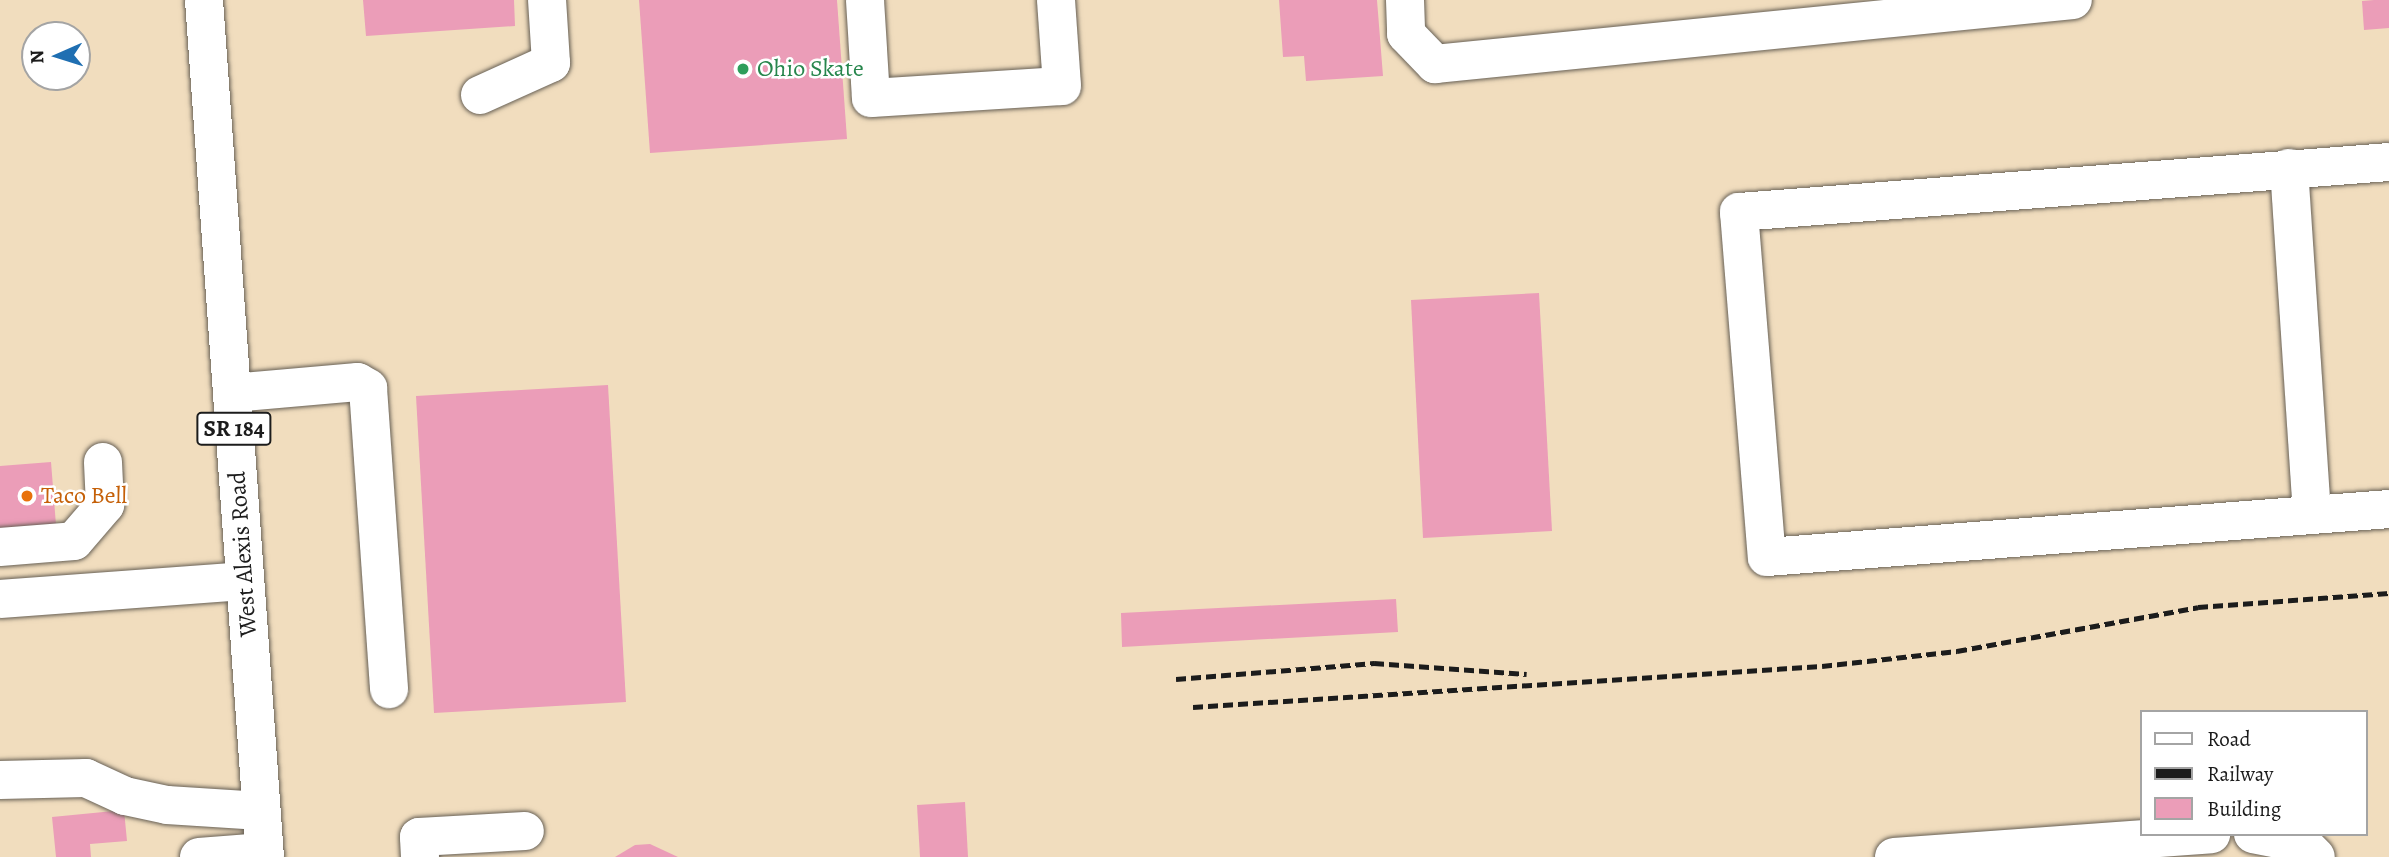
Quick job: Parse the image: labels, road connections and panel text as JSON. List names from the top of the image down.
{
  "streets": {
    "main road": ["SR 184", "West Alexis Road"]
  },
  "places": ["Ohio Skate", "Taco Bell"],
  "legend": ["Road", "Railway", "Building"],
  "north": "left"
}
